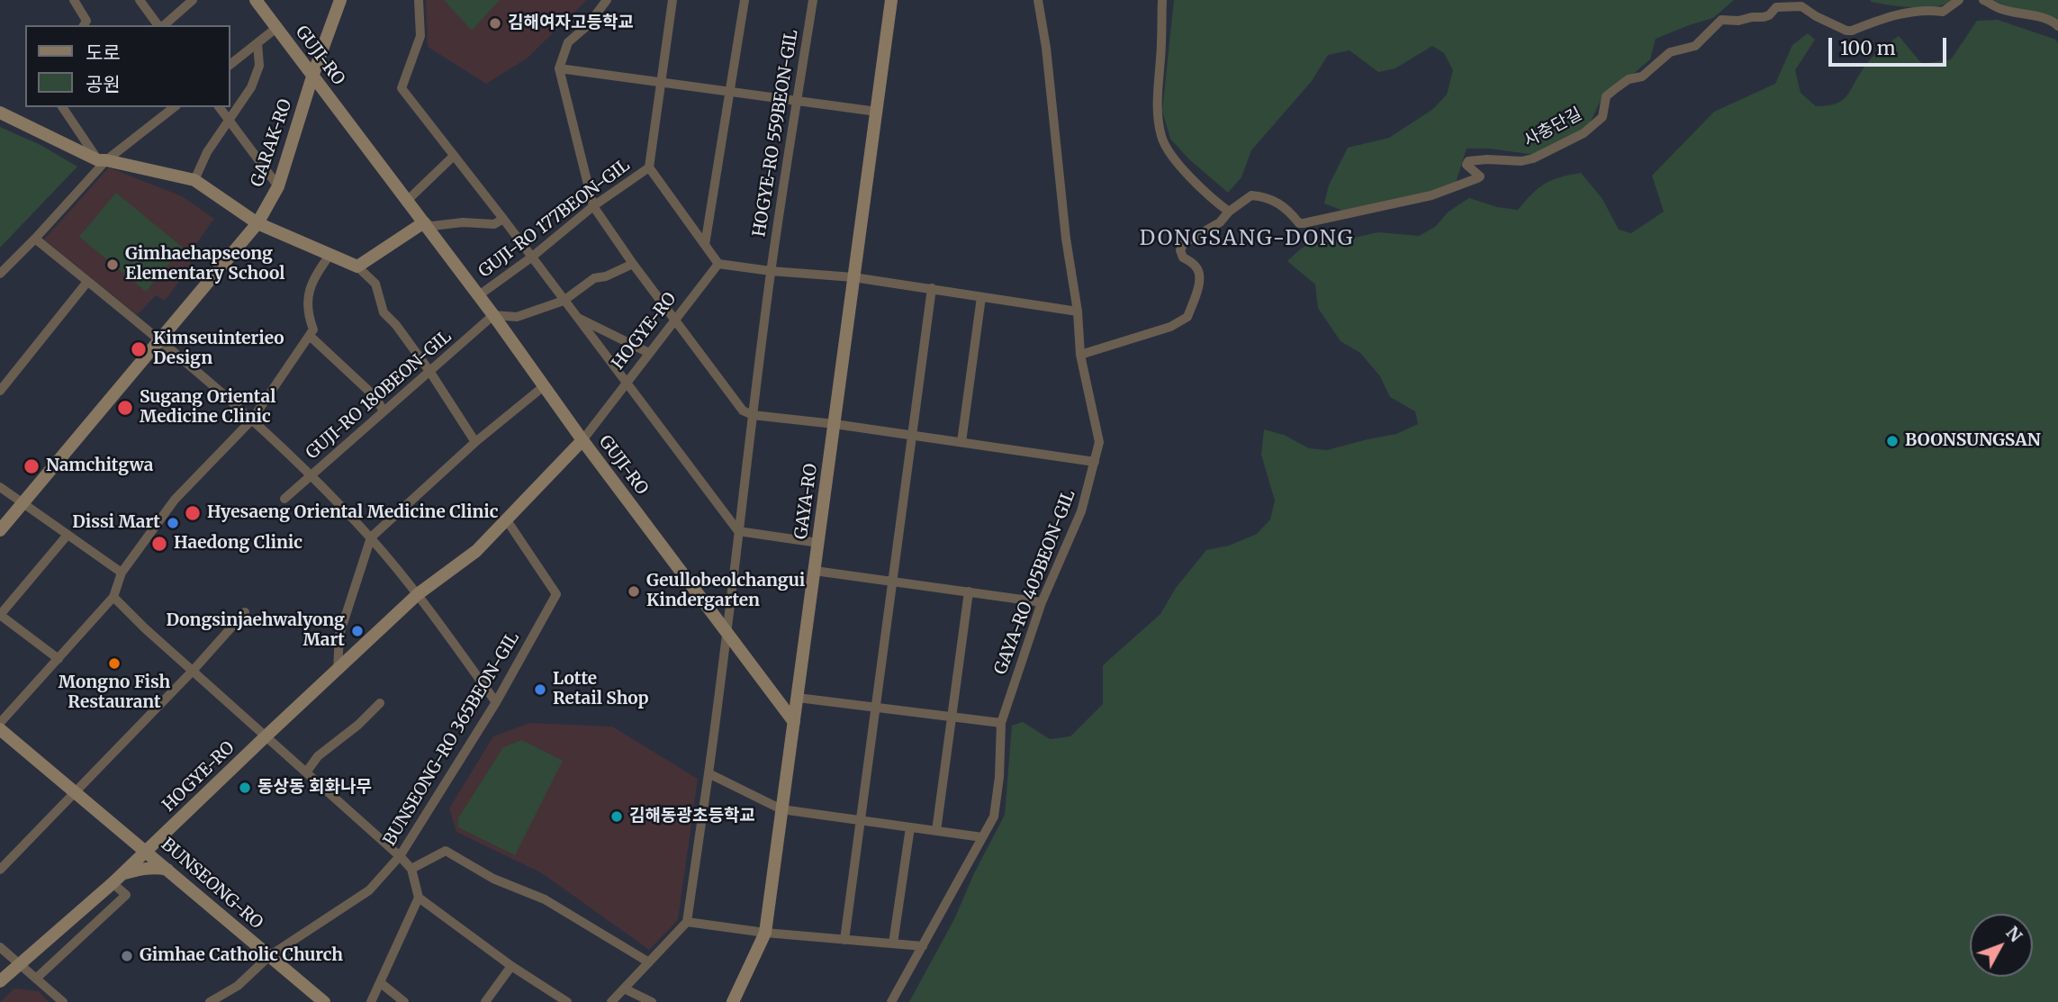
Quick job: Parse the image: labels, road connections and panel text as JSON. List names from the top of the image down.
{
  "streets": {
    "main road": [
      "GUJI-RO",
      "GARAK-RO",
      "HOGYE-RO",
      "GAYA-RO",
      "BUNSEONG-RO"
    ],
    "street": [
      "사충단길",
      "HOGYE-RO 559BEON-GIL",
      "GUJI-RO 177BEON-GIL",
      "GUJI-RO 180BEON-GIL",
      "GAYA-RO 405BEON-GIL",
      "BUNSEONG-RO 365BEON-GIL"
    ]
  },
  "crossings": [
    ["GUJI-RO", "HOGYE-RO 559BEON-GIL"],
    ["GUJI-RO", "GARAK-RO"],
    ["GUJI-RO", "GUJI-RO 177BEON-GIL"],
    ["GUJI-RO", "HOGYE-RO"],
    ["GUJI-RO", "GUJI-RO 180BEON-GIL"],
    ["GUJI-RO", "GAYA-RO"],
    ["HOGYE-RO", "BUNSEONG-RO 365BEON-GIL"],
    ["HOGYE-RO", "BUNSEONG-RO"],
    ["BUNSEONG-RO 365BEON-GIL", "BUNSEONG-RO"]
  ],
  "districts": ["DONGSANG-DONG"],
  "places": [
    "김해여자고등학교",
    "Gimhaehapseong Elementary School",
    "Kimseuinterieo Design",
    "Sugang Oriental Medicine Clinic",
    "BOONSUNGSAN",
    "Namchitgwa",
    "Hyesaeng Oriental Medicine Clinic",
    "Dissi Mart",
    "Haedong Clinic",
    "Geullobeolchangui Kindergarten",
    "Dongsinjaehwalyong Mart",
    "Mongno Fish Restaurant",
    "Lotte Retail Shop",
    "동상동 회화나무",
    "김해동광초등학교",
    "Gimhae Catholic Church"
  ],
  "legend": ["도로", "공원"],
  "scale_bar": "100 m",
  "north": "top right"
}
